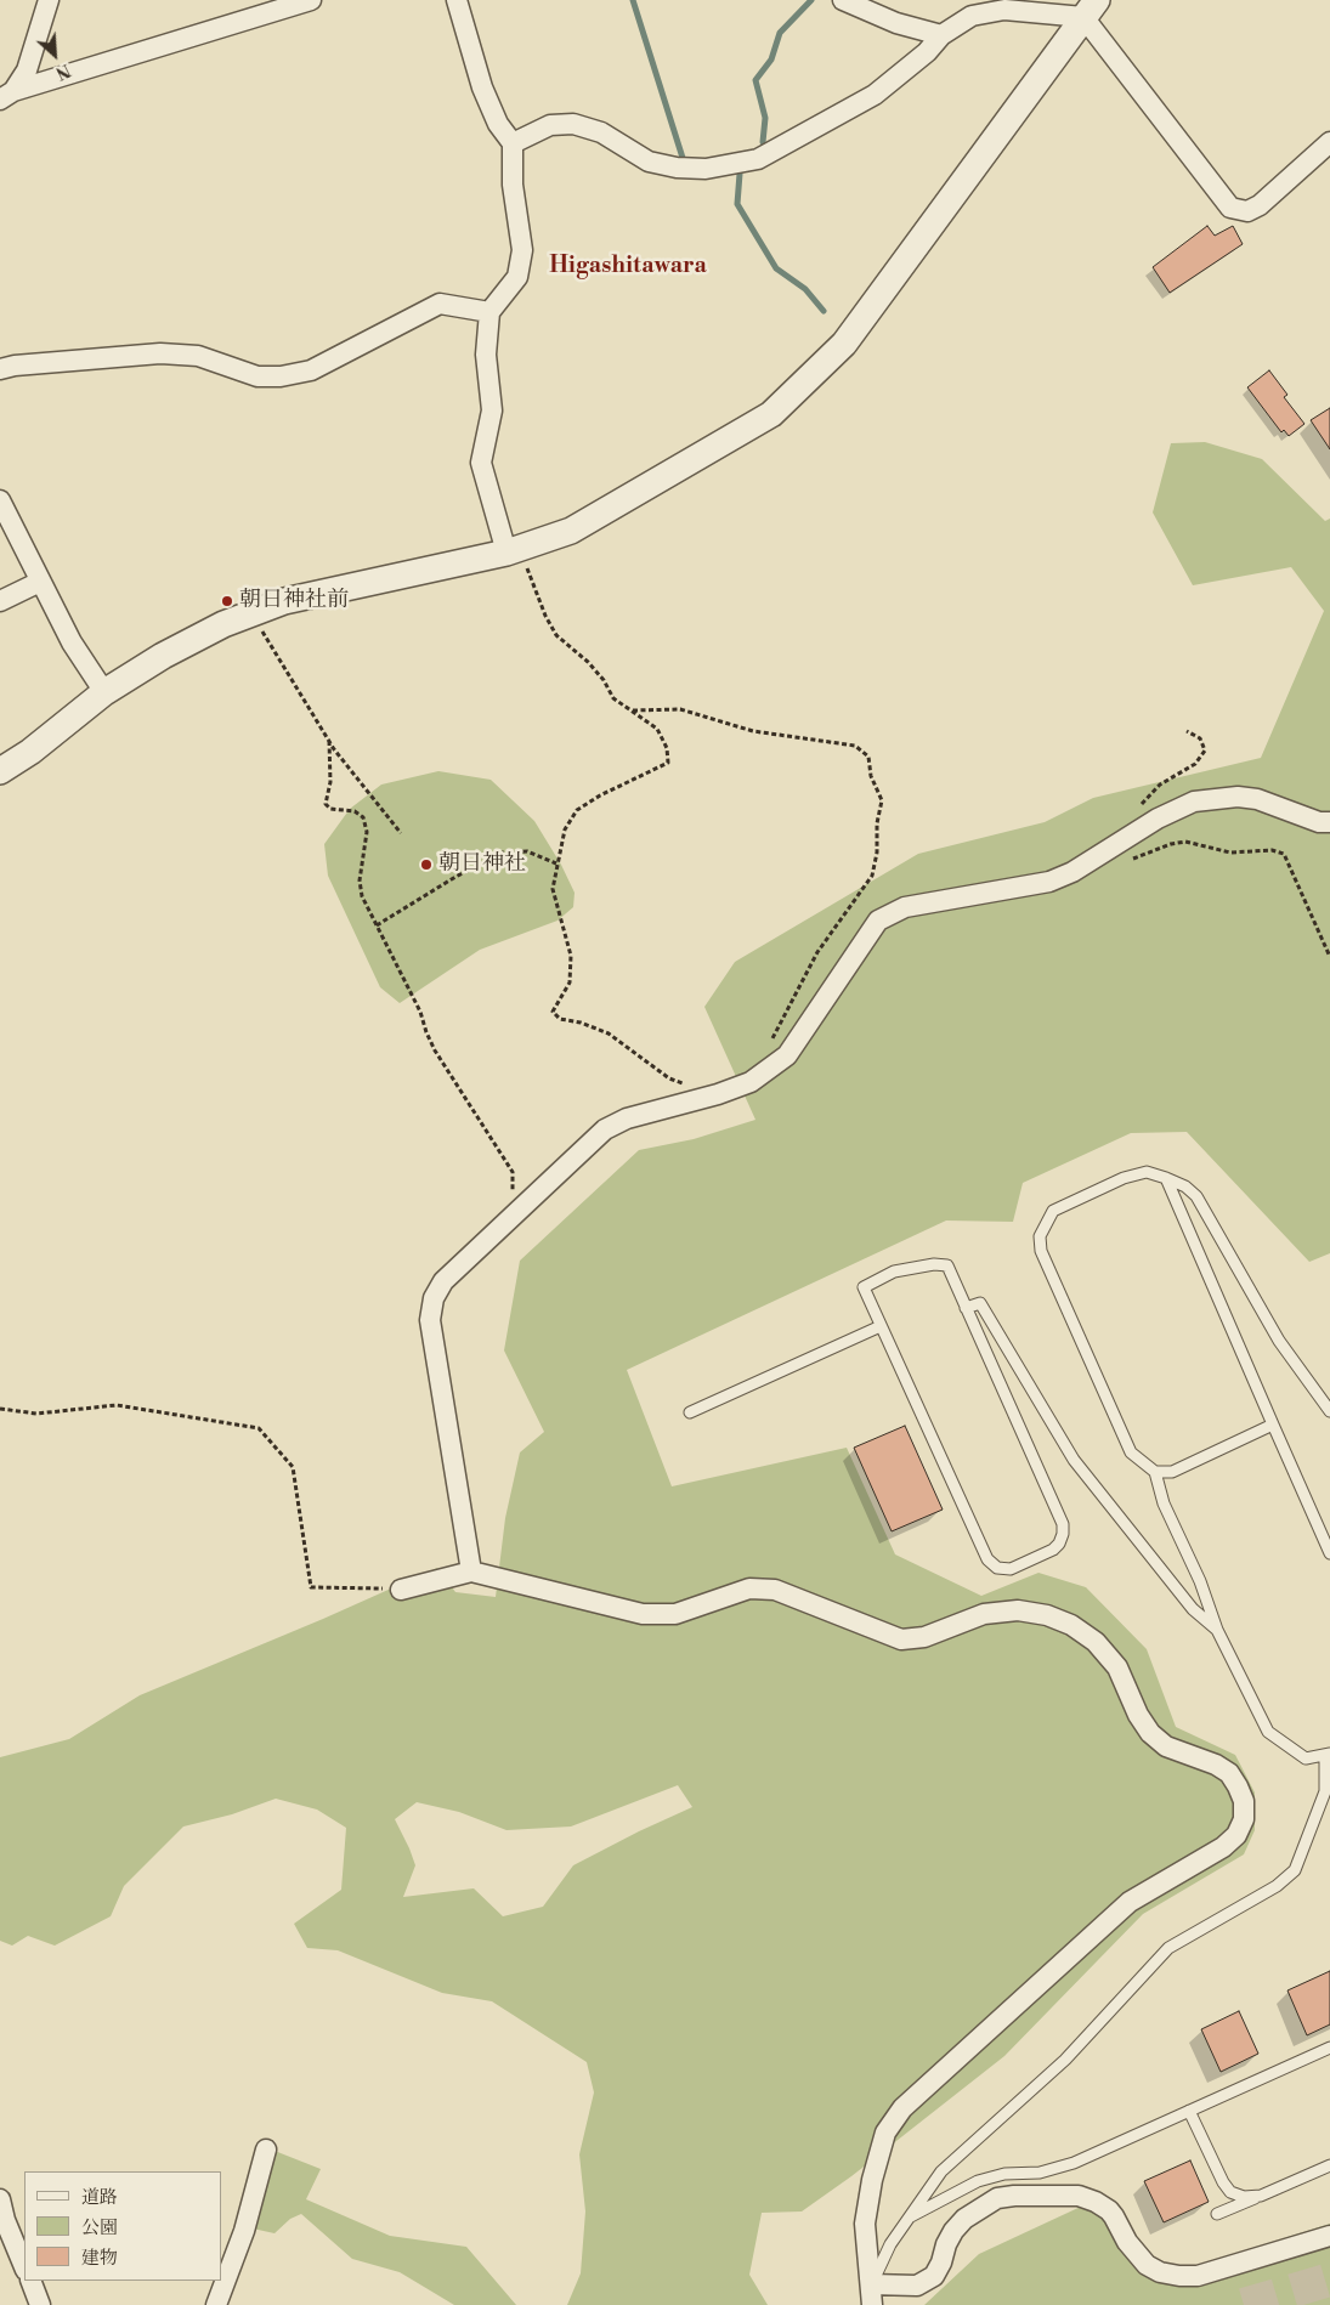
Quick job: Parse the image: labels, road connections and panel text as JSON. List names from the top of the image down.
{
  "districts": ["Higashitawara"],
  "places": ["朝日神社前", "朝日神社"],
  "legend": ["道路", "公園", "建物"],
  "north": "bottom right"
}
